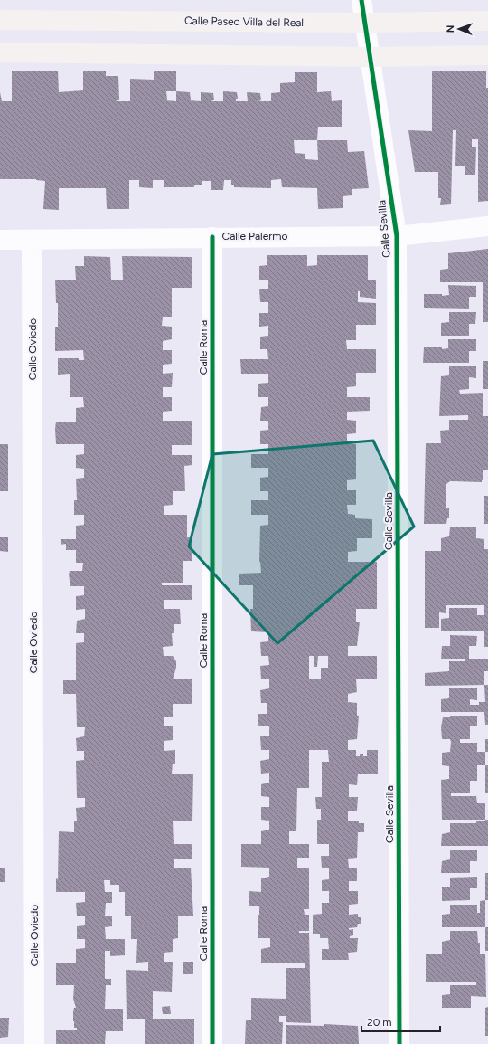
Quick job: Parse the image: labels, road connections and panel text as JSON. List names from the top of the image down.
{
  "streets": {
    "street": [
      "Calle Paseo Villa del Real",
      "Calle Sevilla",
      "Calle Palermo",
      "Calle Roma",
      "Calle Oviedo"
    ]
  },
  "crossings": [
    ["Calle Paseo Villa del Real", "Calle Sevilla"],
    ["Calle Sevilla", "Calle Palermo"],
    ["Calle Palermo", "Calle Roma"],
    ["Calle Palermo", "Calle Oviedo"]
  ],
  "scale_bar": "20 m",
  "north": "left"
}
